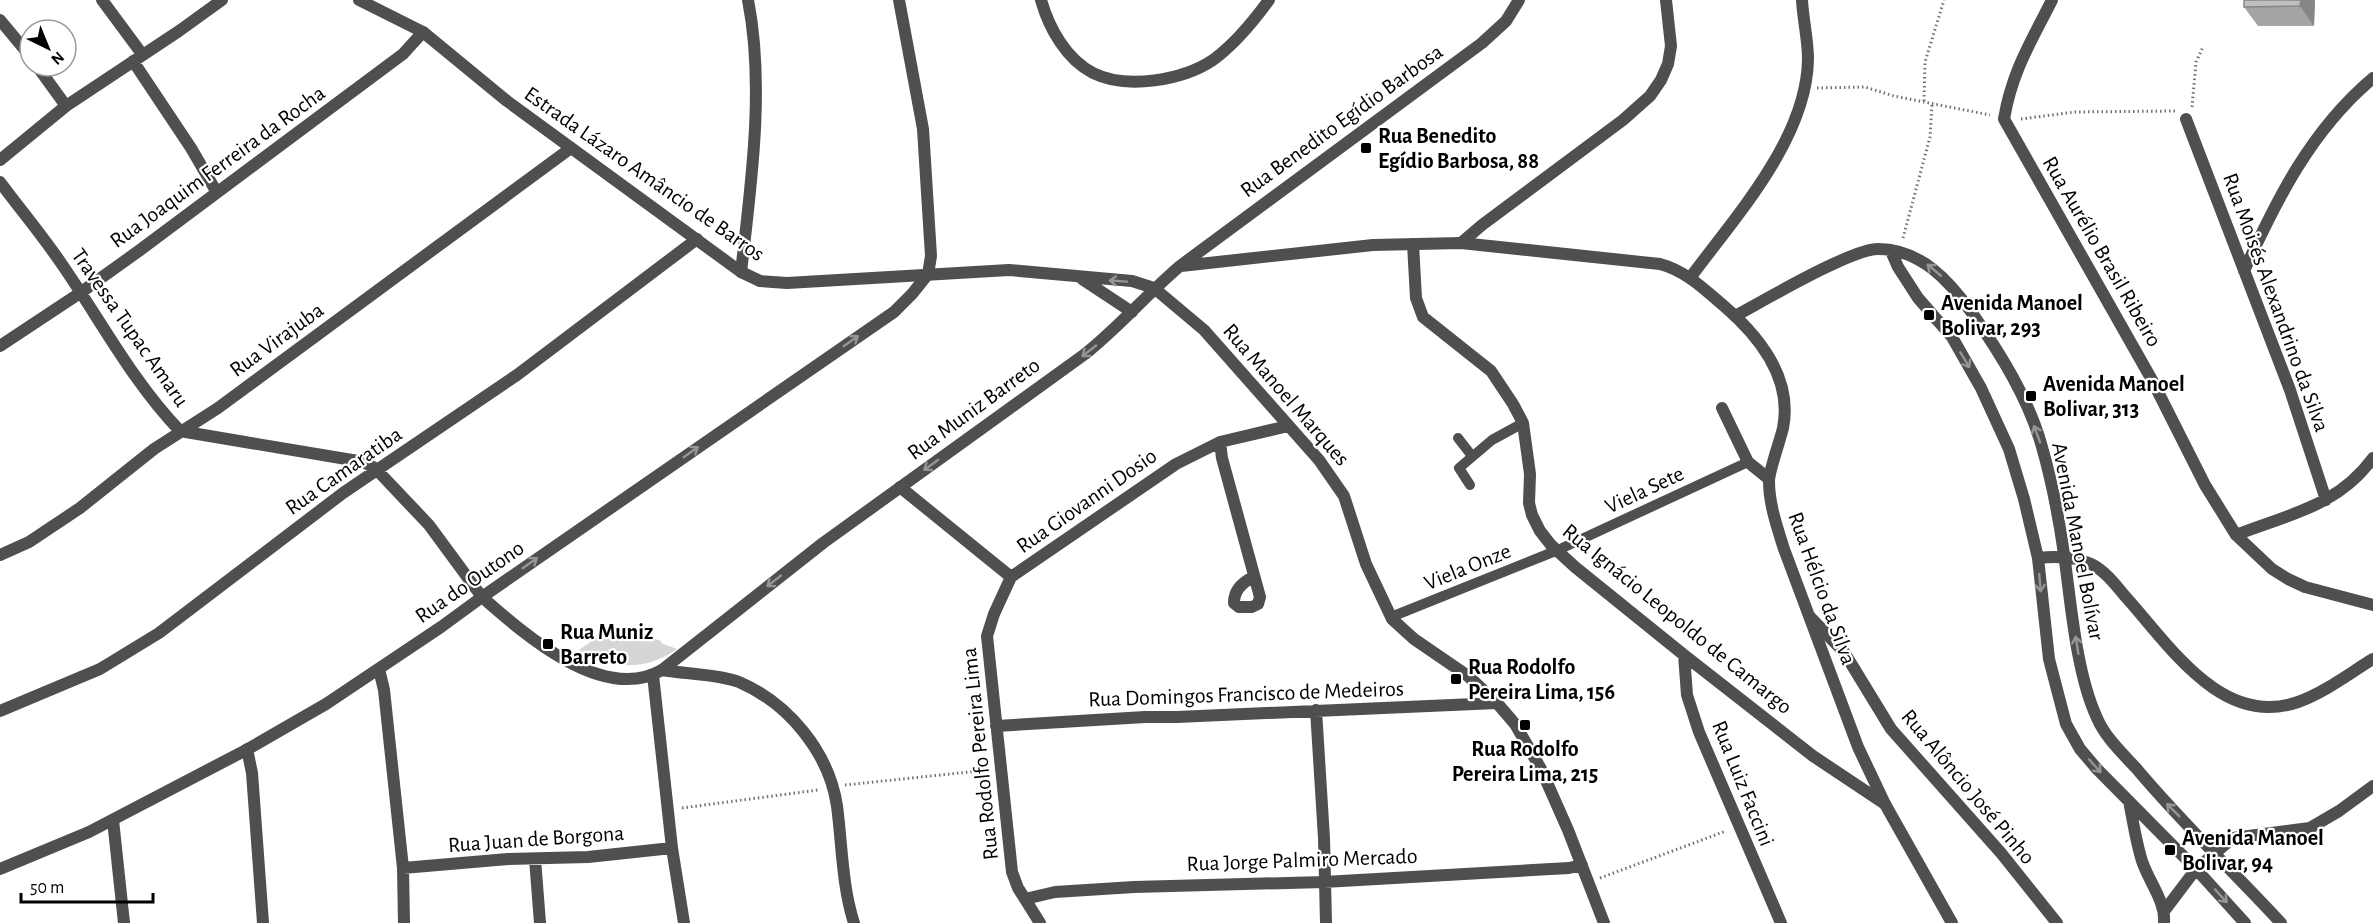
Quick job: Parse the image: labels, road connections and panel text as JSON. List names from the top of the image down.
{
  "streets": {
    "street": [
      "Rua Benedito Egídio Barbosa",
      "Rua Joaquim Ferreira da Rocha",
      "Estrada Lázaro Amâncio de Barros",
      "Rua Aurélio Brasil Ribeiro",
      "Rua Moisés Alexandrino da Silva",
      "Travessa Tupac Amaru",
      "Rua Virajuba",
      "Rua Manoel Marques",
      "Rua Muniz Barreto",
      "Rua Camaratiba",
      "Rua Giovanni Dosio",
      "Avenida Manoel Bolívar",
      "Rua do Outono",
      "Rua Hélcio da Silva",
      "Rua Ignácio Leopoldo de Camargo",
      "Rua Domingos Francisco de Medeiros",
      "Rua Rodolfo Pereira Lima",
      "Rua Luiz Faccini",
      "Rua Alôncio José Pinho",
      "Rua Juan de Borgona",
      "Rua Jorge Palmiro Mercado"
    ],
    "lane": ["Viela Sete", "Viela Onze"]
  },
  "crossings": [
    ["Rua Benedito Egídio Barbosa", "Rua Muniz Barreto"],
    ["Rua Joaquim Ferreira da Rocha", "Estrada Lázaro Amâncio de Barros"],
    ["Rua Joaquim Ferreira da Rocha", "Travessa Tupac Amaru"],
    ["Estrada Lázaro Amâncio de Barros", "Rua Virajuba"],
    ["Estrada Lázaro Amâncio de Barros", "Rua Manoel Marques"],
    ["Estrada Lázaro Amâncio de Barros", "Rua Muniz Barreto"],
    ["Estrada Lázaro Amâncio de Barros", "Rua Camaratiba"],
    ["Estrada Lázaro Amâncio de Barros", "Rua do Outono"],
    ["Travessa Tupac Amaru", "Rua Virajuba"],
    ["Travessa Tupac Amaru", "Rua Camaratiba"],
    ["Travessa Tupac Amaru", "Rua do Outono"],
    ["Rua Manoel Marques", "Rua Muniz Barreto"],
    ["Rua Manoel Marques", "Rua Giovanni Dosio"],
    ["Rua Manoel Marques", "Viela Onze"],
    ["Rua Muniz Barreto", "Rua Giovanni Dosio"],
    ["Viela Sete", "Viela Onze"],
    ["Viela Sete", "Rua Ignácio Leopoldo de Camargo"],
    ["Rua Giovanni Dosio", "Rua Rodolfo Pereira Lima"],
    ["Viela Onze", "Rua Ignácio Leopoldo de Camargo"],
    ["Rua Hélcio da Silva", "Rua Ignácio Leopoldo de Camargo"],
    ["Rua Hélcio da Silva", "Rua Alôncio José Pinho"],
    ["Rua Ignácio Leopoldo de Camargo", "Rua Luiz Faccini"],
    ["Rua Domingos Francisco de Medeiros", "Rua Rodolfo Pereira Lima"],
    ["Rua Rodolfo Pereira Lima", "Rua Jorge Palmiro Mercado"]
  ],
  "one_way": ["Rua Muniz Barreto", "Rua do Outono"],
  "places": {
    "transit": [
      "Rua Benedito Egídio Barbosa, 88",
      "Avenida Manoel Bolivar, 293",
      "Avenida Manoel Bolivar, 313",
      "Rua Muniz Barreto",
      "Rua Rodolfo Pereira Lima, 156",
      "Rua Rodolfo Pereira Lima, 215",
      "Avenida Manoel Bolivar, 94"
    ]
  },
  "scale_bar": "50 m",
  "north": "bottom right"
}
